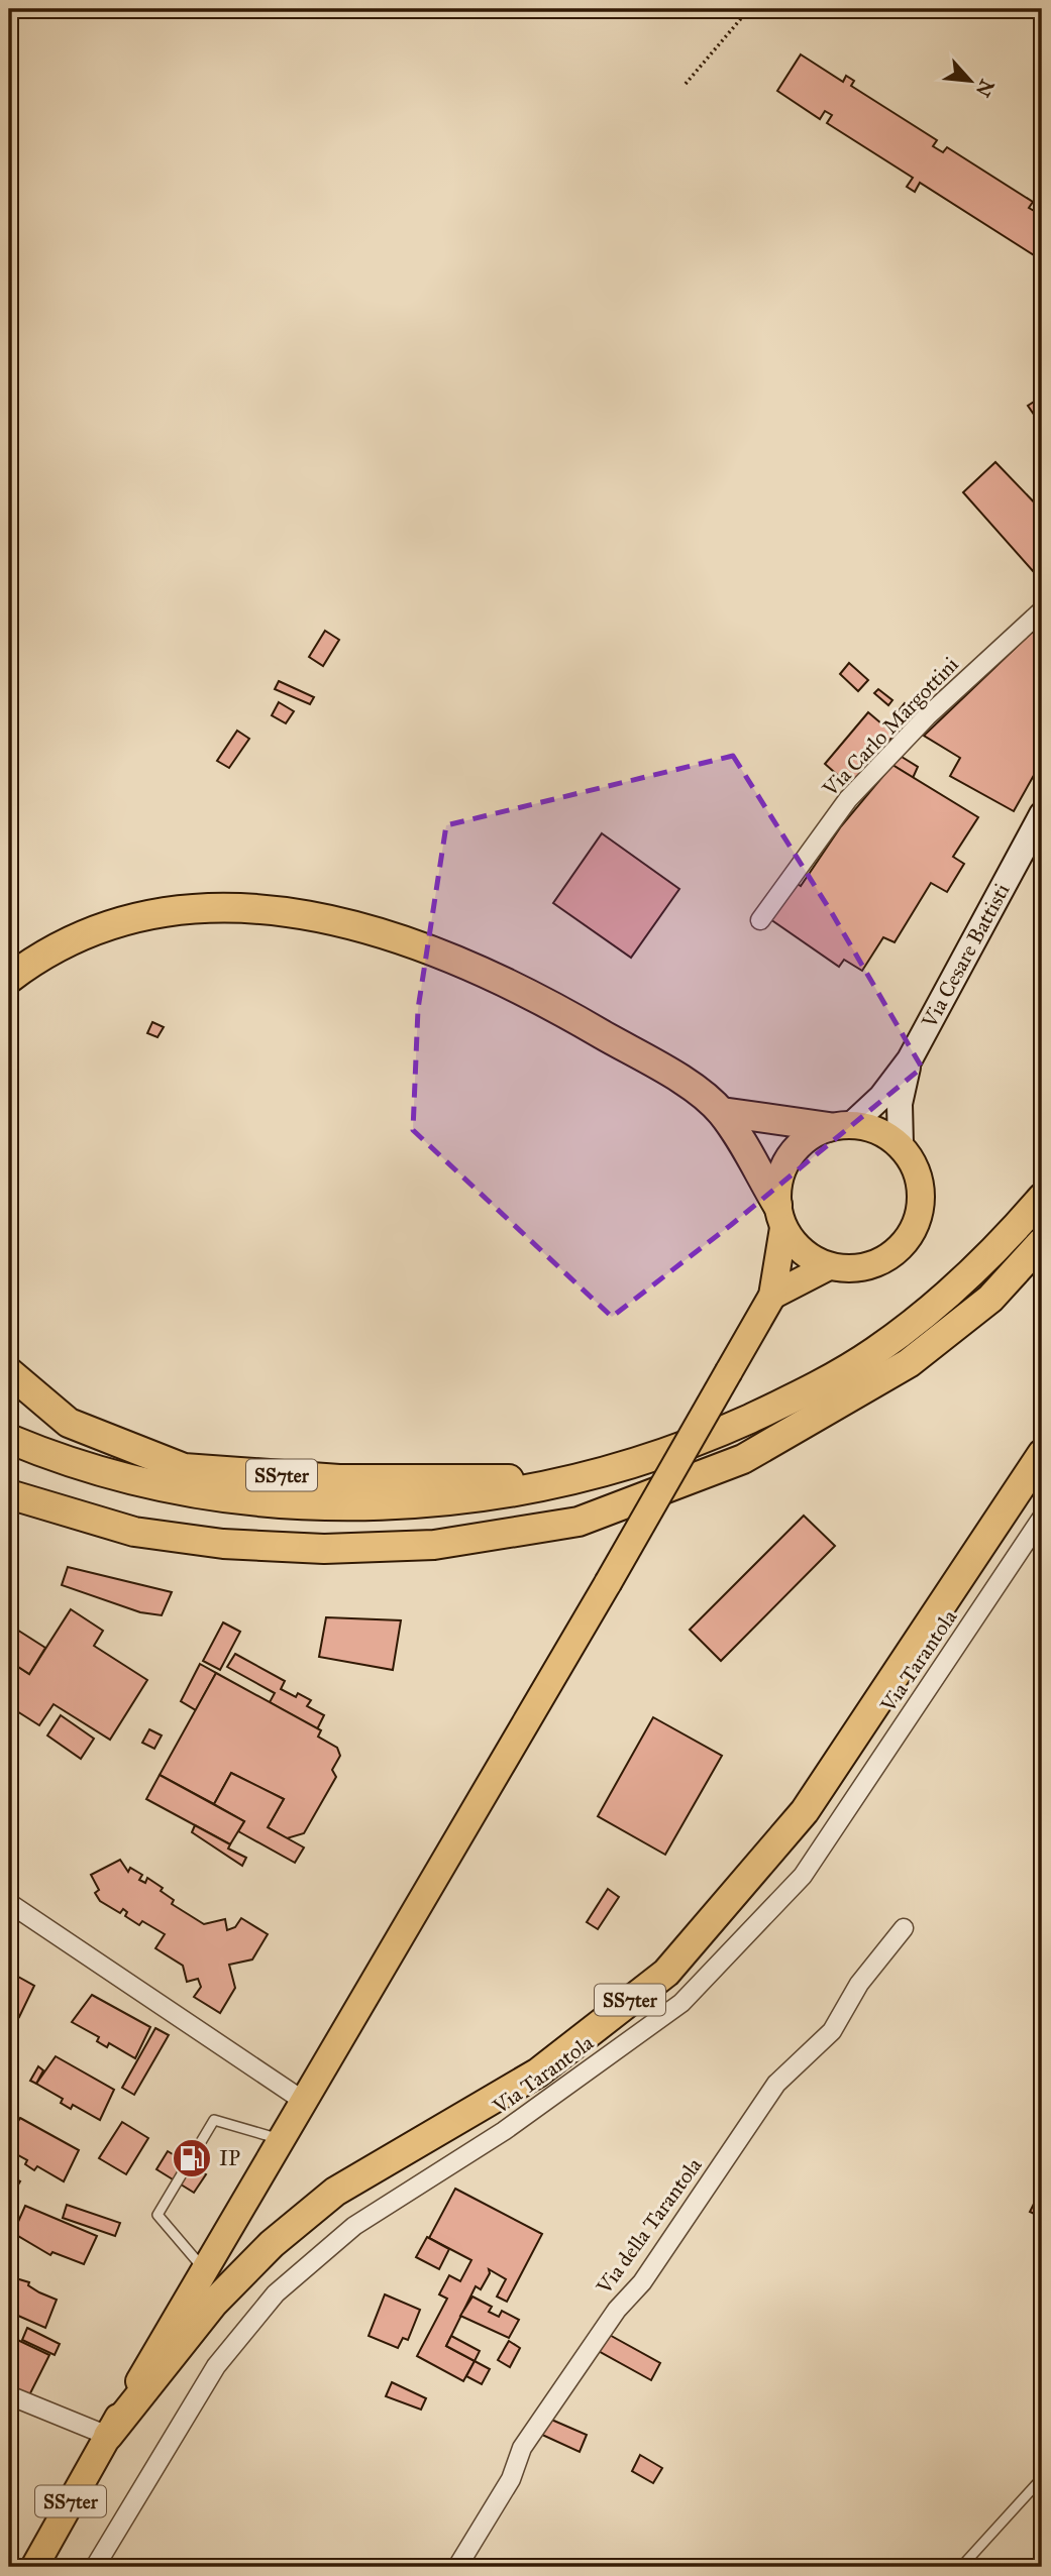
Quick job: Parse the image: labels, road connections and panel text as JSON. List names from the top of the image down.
{
  "streets": {
    "highway": ["SS7ter"],
    "main road": ["Via Cesare Battisti"],
    "street": ["Via Carlo Margottini", "Via Tarantola", "Via della Tarantola"]
  },
  "places": {
    "fuel station": ["IP"]
  },
  "north": "bottom right"
}
